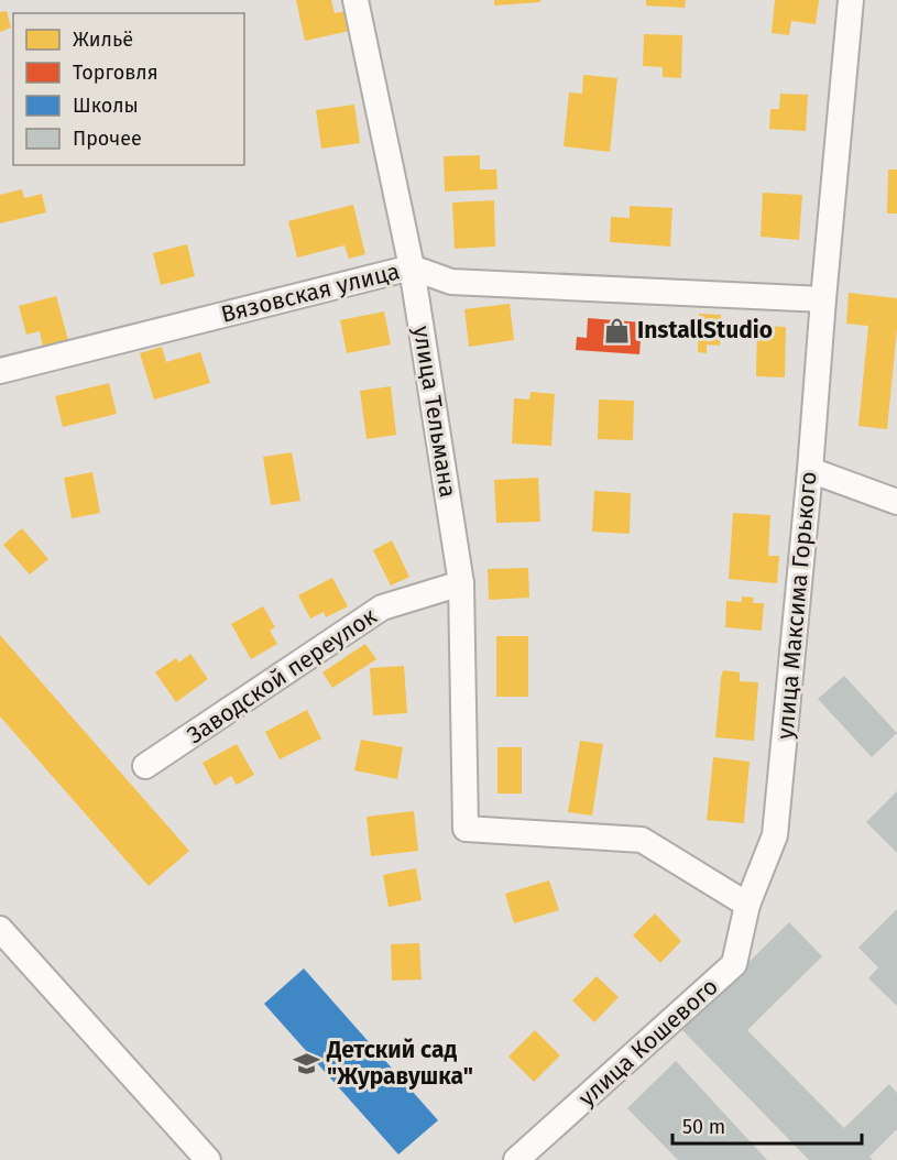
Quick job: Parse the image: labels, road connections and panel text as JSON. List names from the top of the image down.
{
  "streets": {
    "street": [
      "Вязовская улица",
      "улица Тельмана",
      "улица Максима Горького",
      "Заводской переулок",
      "улица Кошевого"
    ]
  },
  "crossings": [
    ["Вязовская улица", "улица Тельмана"],
    ["Вязовская улица", "улица Максима Горького"],
    ["улица Тельмана", "улица Максима Горького"],
    ["улица Тельмана", "Заводской переулок"],
    ["улица Тельмана", "улица Кошевого"],
    ["улица Максима Горького", "улица Кошевого"]
  ],
  "places": {
    "shop": ["InstallStudio"],
    "school or university": ["Детский сад \"Журавушка\""]
  },
  "legend": [
    "Жильё",
    "Торговля",
    "Школы",
    "Прочее"
  ],
  "scale_bar": "50 m"
}
